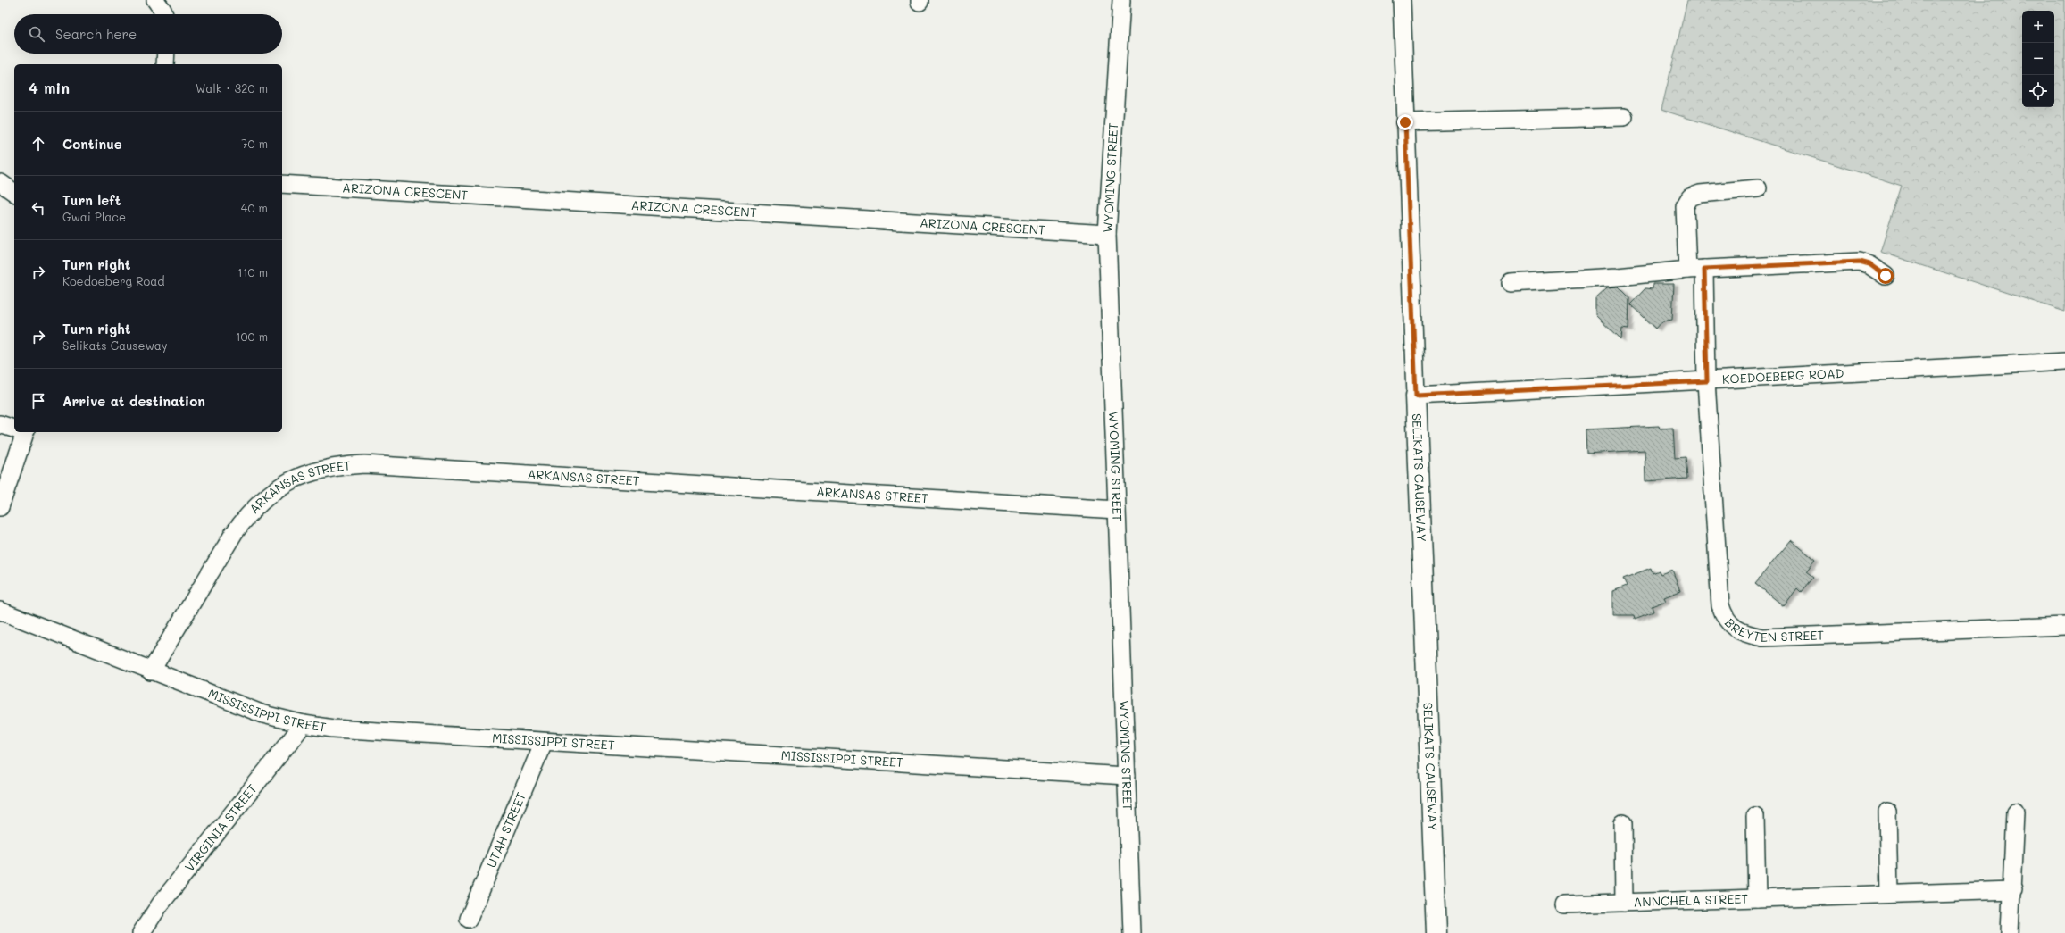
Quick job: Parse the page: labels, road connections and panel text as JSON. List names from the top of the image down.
{
  "streets": {
    "street": [
      "WYOMING STREET",
      "ARIZONA CRESCENT",
      "KOEDOEBERG ROAD",
      "ARKANSAS STREET",
      "SELIKATS CAUSEWAY",
      "BREYTEN STREET",
      "MISSISSIPPI STREET",
      "VIRGINIA STREET",
      "UTAH STREET",
      "ANNCHELA STREET"
    ]
  },
  "crossings": [
    ["WYOMING STREET", "ARIZONA CRESCENT"],
    ["WYOMING STREET", "ARKANSAS STREET"],
    ["WYOMING STREET", "MISSISSIPPI STREET"],
    ["KOEDOEBERG ROAD", "SELIKATS CAUSEWAY"],
    ["KOEDOEBERG ROAD", "BREYTEN STREET"],
    ["ARKANSAS STREET", "MISSISSIPPI STREET"],
    ["MISSISSIPPI STREET", "VIRGINIA STREET"],
    ["MISSISSIPPI STREET", "UTAH STREET"]
  ],
  "page": {
    "map_buttons": ["+", "−"],
    "search": "Search here",
    "heading": ["4 min", "Walk · 320 m"],
    "list": [
      ["Continue", "70 m"],
      ["Turn left", "Gwai Place", "40 m"],
      ["Turn right", "Koedoeberg Road", "110 m"],
      ["Turn right", "Selikats Causeway", "100 m"],
      "Arrive at destination"
    ]
  }
}
